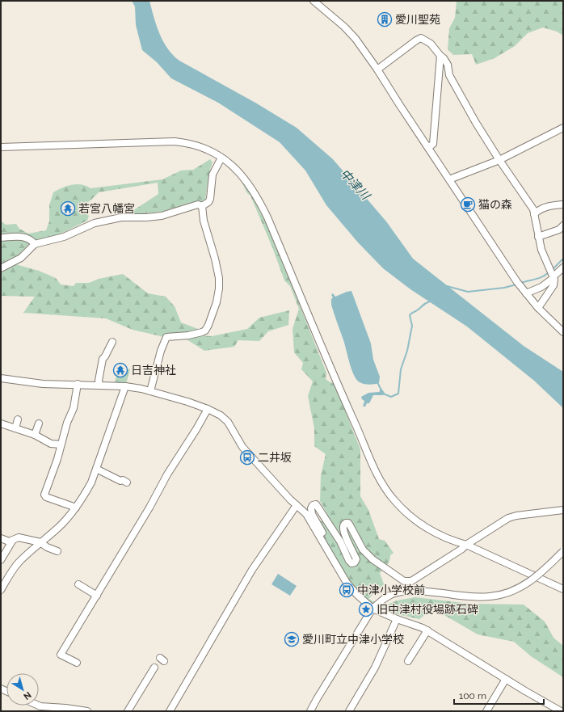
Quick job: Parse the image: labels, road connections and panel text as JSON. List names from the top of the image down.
{
  "water": ["中津川"],
  "places": {
    "building": ["愛川聖苑"],
    "cafe": ["猫の森"],
    "temple": ["若宮八幡宮", "日吉神社"],
    "bus stop": ["二井坂", "中津小学校前"],
    "place": ["旧中津村役場跡石碑"],
    "school or university": ["愛川町立中津小学校"]
  },
  "scale_bar": "100 m",
  "north": "bottom right"
}
